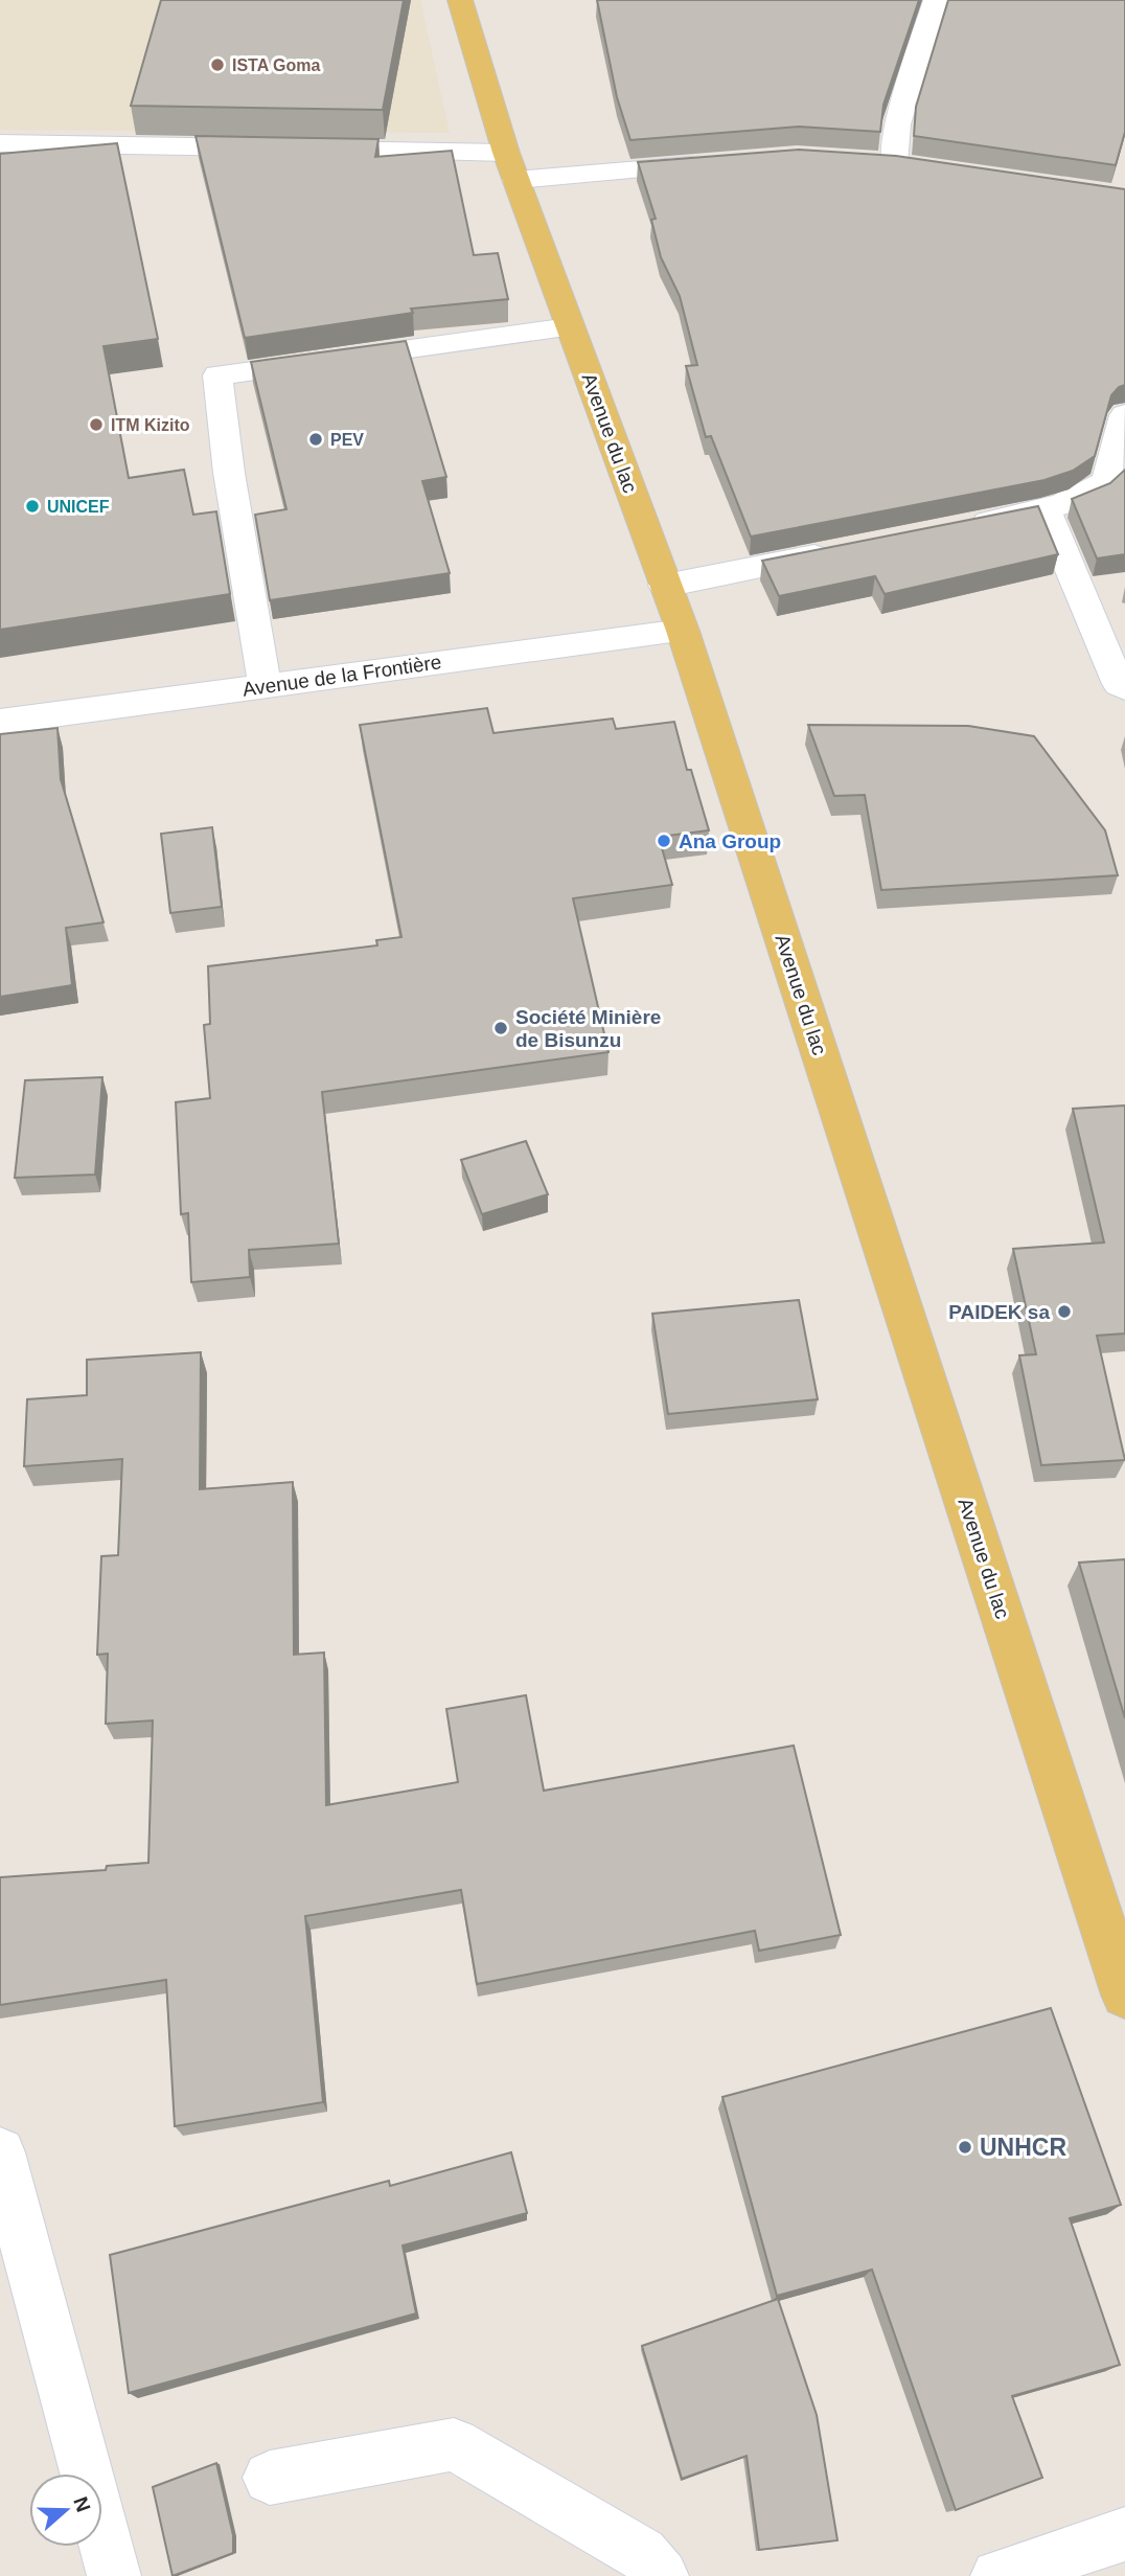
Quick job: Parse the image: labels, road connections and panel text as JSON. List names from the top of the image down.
{
  "streets": {
    "main road": ["Avenue du lac"],
    "street": ["Avenue de la Frontière"]
  },
  "crossings": [
    ["Avenue du lac", "Avenue de la Frontière"]
  ],
  "places": [
    "ISTA Goma",
    "ITM Kizito",
    "PEV",
    "UNICEF",
    "Ana Group",
    "Société Minière de Bisunzu",
    "PAIDEK sa",
    "UNHCR"
  ],
  "north": "right"
}
